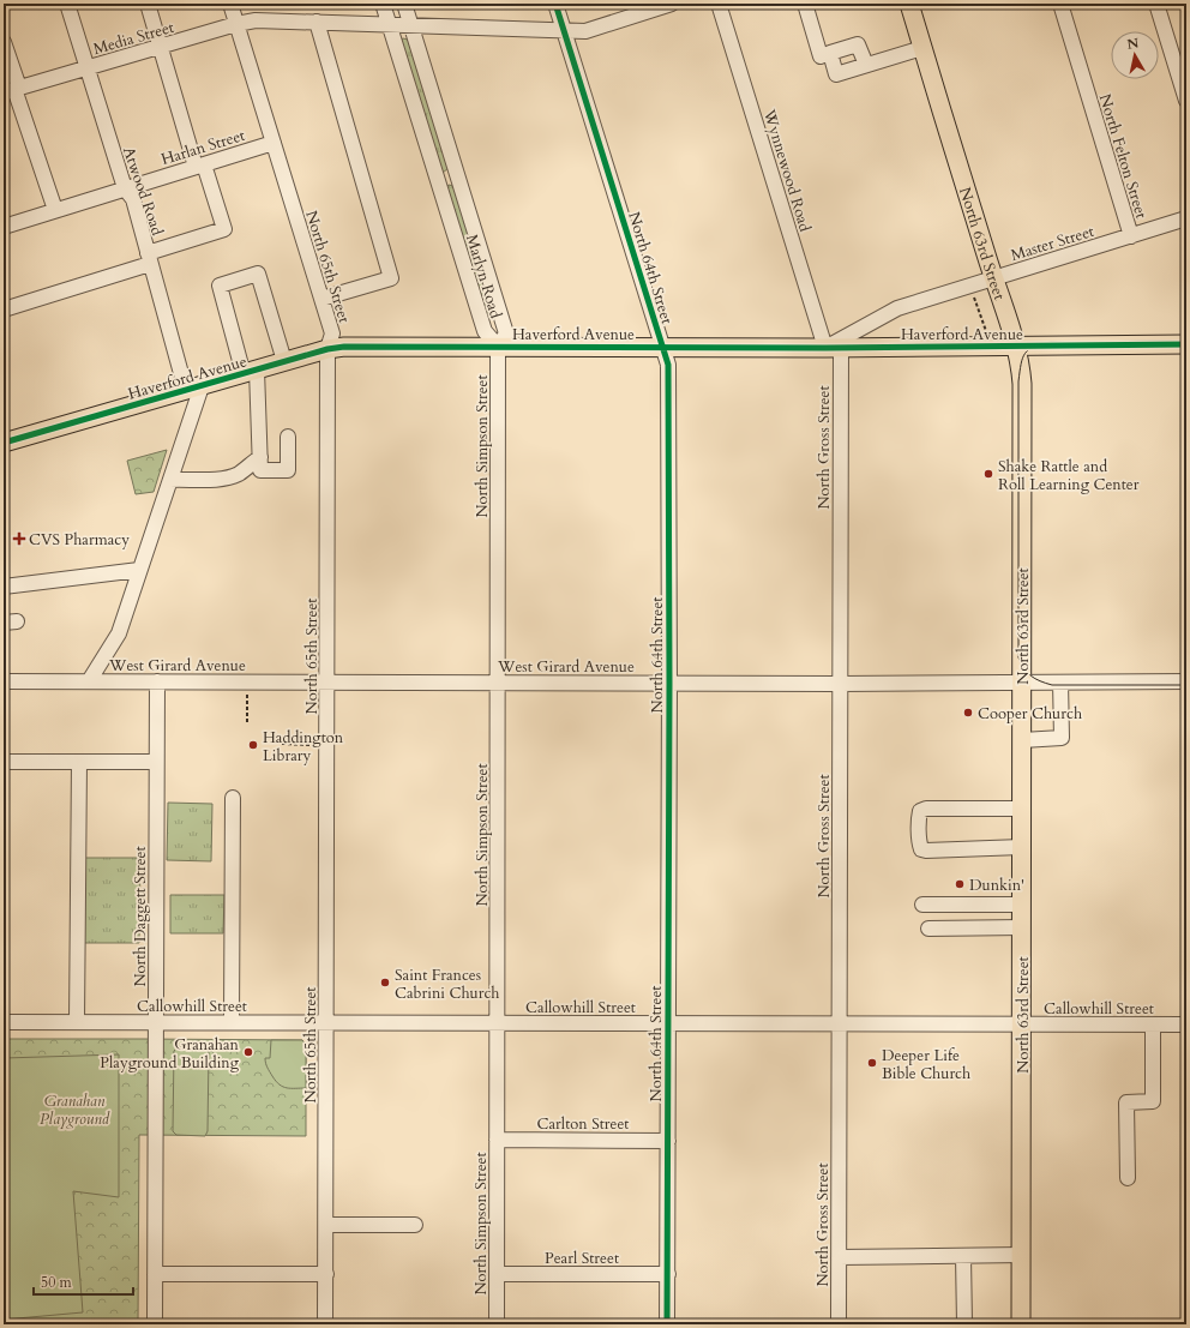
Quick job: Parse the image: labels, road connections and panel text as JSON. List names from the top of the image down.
{
  "streets": {
    "main road": ["North 63rd Street", "Haverford Avenue"],
    "street": [
      "Media Street",
      "Harlan Street",
      "North Felton Street",
      "Wynnewood Road",
      "Atwood Road",
      "Master Street",
      "North 65th Street",
      "North 64th Street",
      "Marlyn Road",
      "North Simpson Street",
      "North Gross Street",
      "West Girard Avenue",
      "North Daggett Street",
      "Callowhill Street",
      "Carlton Street",
      "Pearl Street"
    ]
  },
  "crossings": [
    ["Media Street", "Atwood Road"],
    ["Media Street", "North 65th Street"],
    ["Media Street", "North 64th Street"],
    ["Media Street", "Marlyn Road"],
    ["Harlan Street", "Atwood Road"],
    ["Harlan Street", "North 65th Street"],
    ["North Felton Street", "Master Street"],
    ["Wynnewood Road", "Master Street"],
    ["Wynnewood Road", "Haverford Avenue"],
    ["Wynnewood Road", "North Gross Street"],
    ["Atwood Road", "Haverford Avenue"],
    ["Master Street", "North 63rd Street"],
    ["Master Street", "Haverford Avenue"],
    ["Master Street", "North Gross Street"],
    ["North 63rd Street", "Haverford Avenue"],
    ["North 63rd Street", "West Girard Avenue"],
    ["North 63rd Street", "Callowhill Street"],
    ["North 65th Street", "Haverford Avenue"],
    ["North 65th Street", "West Girard Avenue"],
    ["North 65th Street", "Callowhill Street"],
    ["North 64th Street", "Haverford Avenue"],
    ["North 64th Street", "West Girard Avenue"],
    ["North 64th Street", "Callowhill Street"],
    ["North 64th Street", "Carlton Street"],
    ["North 64th Street", "Pearl Street"],
    ["Marlyn Road", "Haverford Avenue"],
    ["Marlyn Road", "North Simpson Street"],
    ["Haverford Avenue", "North Simpson Street"],
    ["Haverford Avenue", "North Gross Street"],
    ["North Simpson Street", "West Girard Avenue"],
    ["North Simpson Street", "Callowhill Street"],
    ["North Simpson Street", "Carlton Street"],
    ["North Simpson Street", "Pearl Street"],
    ["North Gross Street", "West Girard Avenue"],
    ["North Gross Street", "Callowhill Street"],
    ["West Girard Avenue", "North Daggett Street"],
    ["North Daggett Street", "Callowhill Street"]
  ],
  "parks": ["Granahan Playground"],
  "places": {
    "other": [
      "Shake Rattle and Roll Learning Center",
      "Cooper Church",
      "Haddington Library",
      "Dunkin'",
      "Saint Frances Cabrini Church",
      "Granahan Playground Building",
      "Deeper Life Bible Church"
    ],
    "health": ["CVS Pharmacy"]
  },
  "scale_bar": "50 m",
  "north": "top"
}
